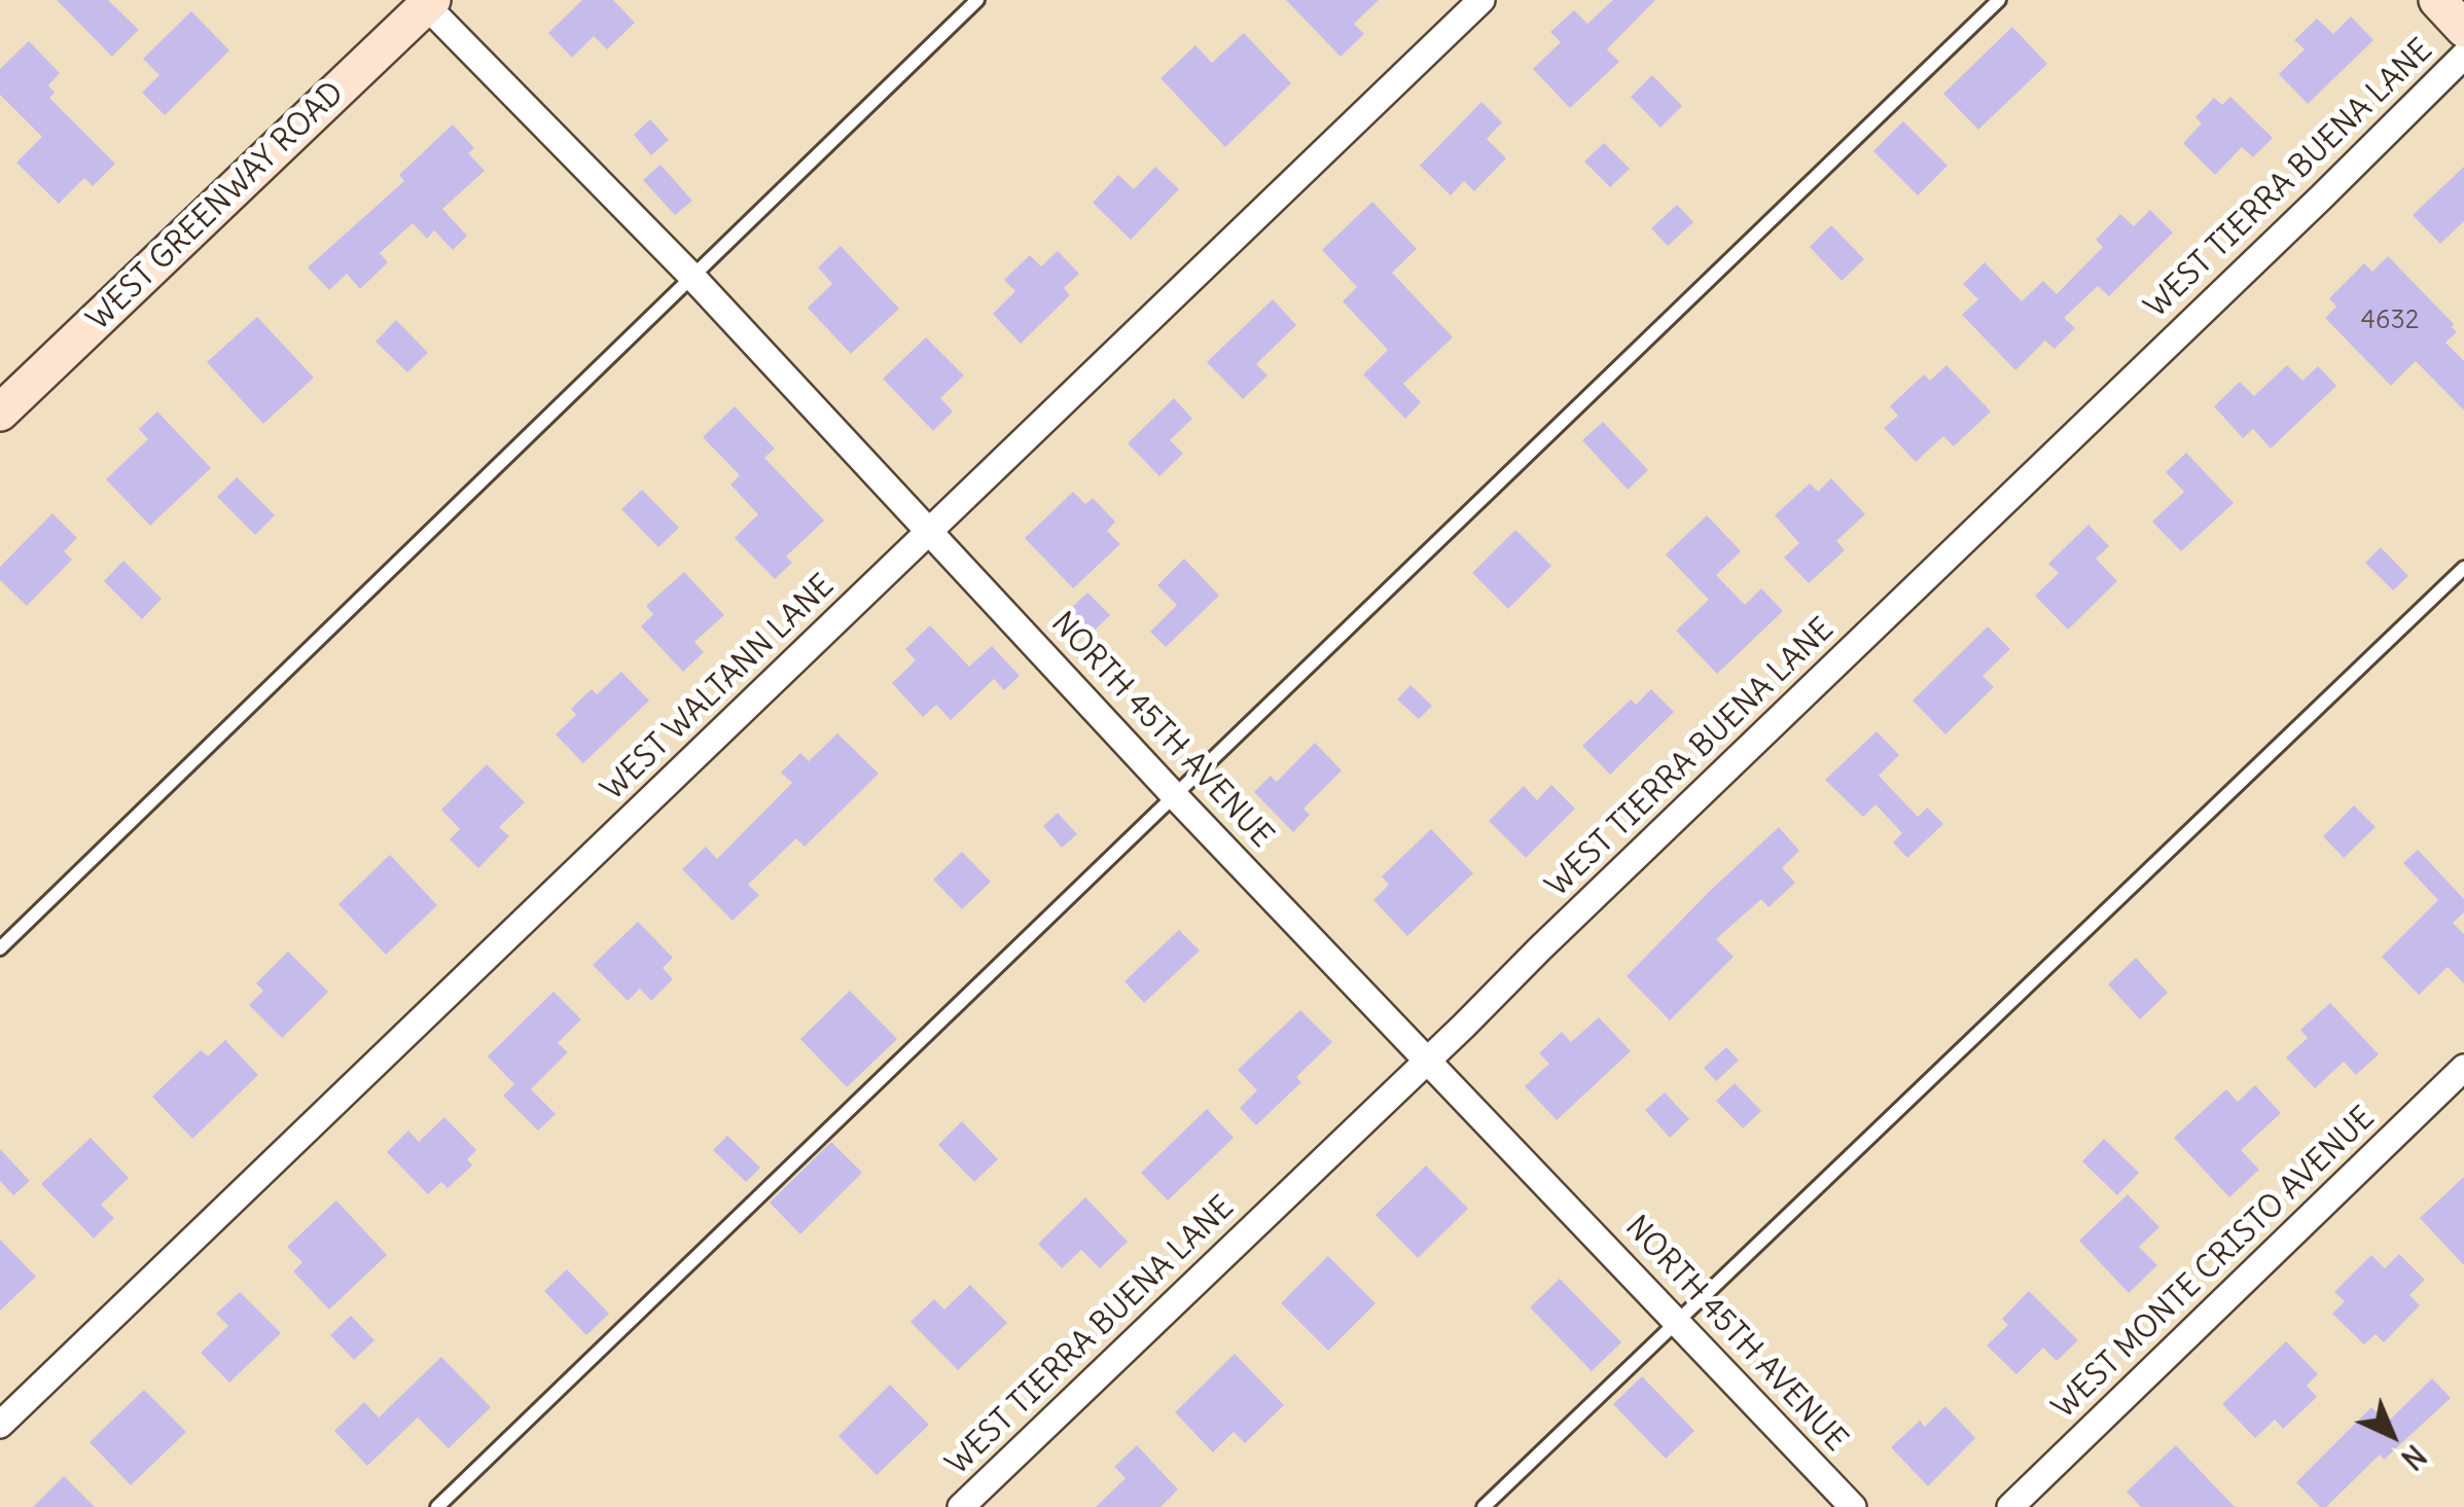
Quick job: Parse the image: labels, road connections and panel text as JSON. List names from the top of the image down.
{
  "streets": {
    "main road": ["WEST GREENWAY ROAD"],
    "street": [
      "WEST TIERRA BUENA LANE",
      "WEST WALTANN LANE",
      "NORTH 45TH AVENUE",
      "WEST MONTE CRISTO AVENUE"
    ]
  },
  "crossings": [
    ["WEST TIERRA BUENA LANE", "NORTH 45TH AVENUE"],
    ["WEST GREENWAY ROAD", "NORTH 45TH AVENUE"],
    ["WEST WALTANN LANE", "NORTH 45TH AVENUE"]
  ],
  "house_numbers": ["4632"],
  "north": "bottom right"
}
